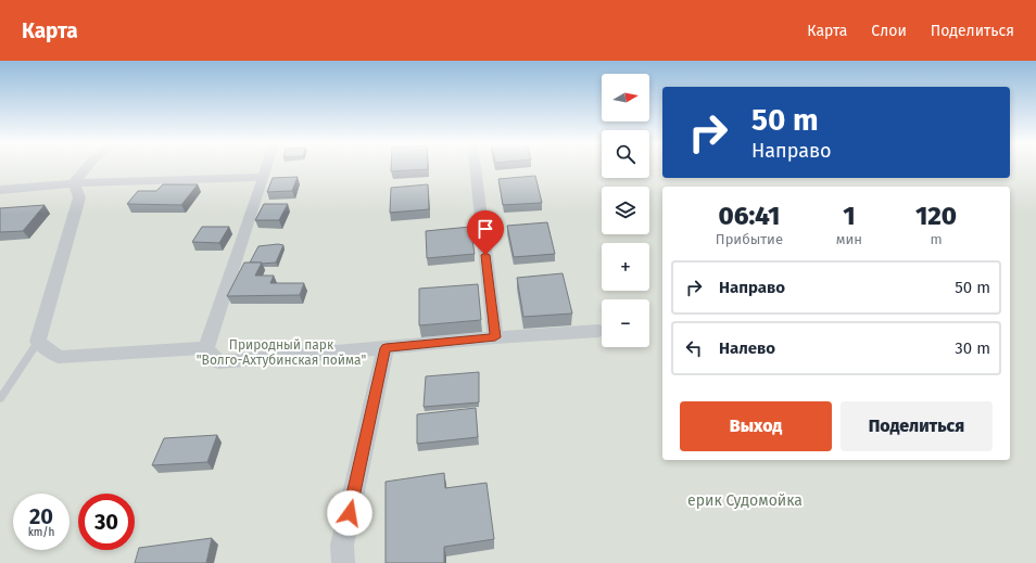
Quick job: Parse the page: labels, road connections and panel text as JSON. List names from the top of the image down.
{
  "parks": ["Природный парк \"Волго-Ахтубинская пойма\"", "ерик Судомойка"],
  "north": "right",
  "page": {
    "header": "Карта",
    "nav": ["Карта", "Слои", "Поделиться"],
    "map_buttons": ["+", "−"],
    "turn": ["50 m", "Направо"],
    "eta": [
      "06:41",
      "Прибытие",
      "1",
      "мин",
      "120",
      "m"
    ],
    "list": [
      {
        "name": "Направо",
        "value": "50 m"
      },
      {
        "name": "Налево",
        "value": "30 m"
      }
    ],
    "buttons": ["Выход", "Поделиться"],
    "speed": "20 km/h",
    "limit": "30"
  }
}
